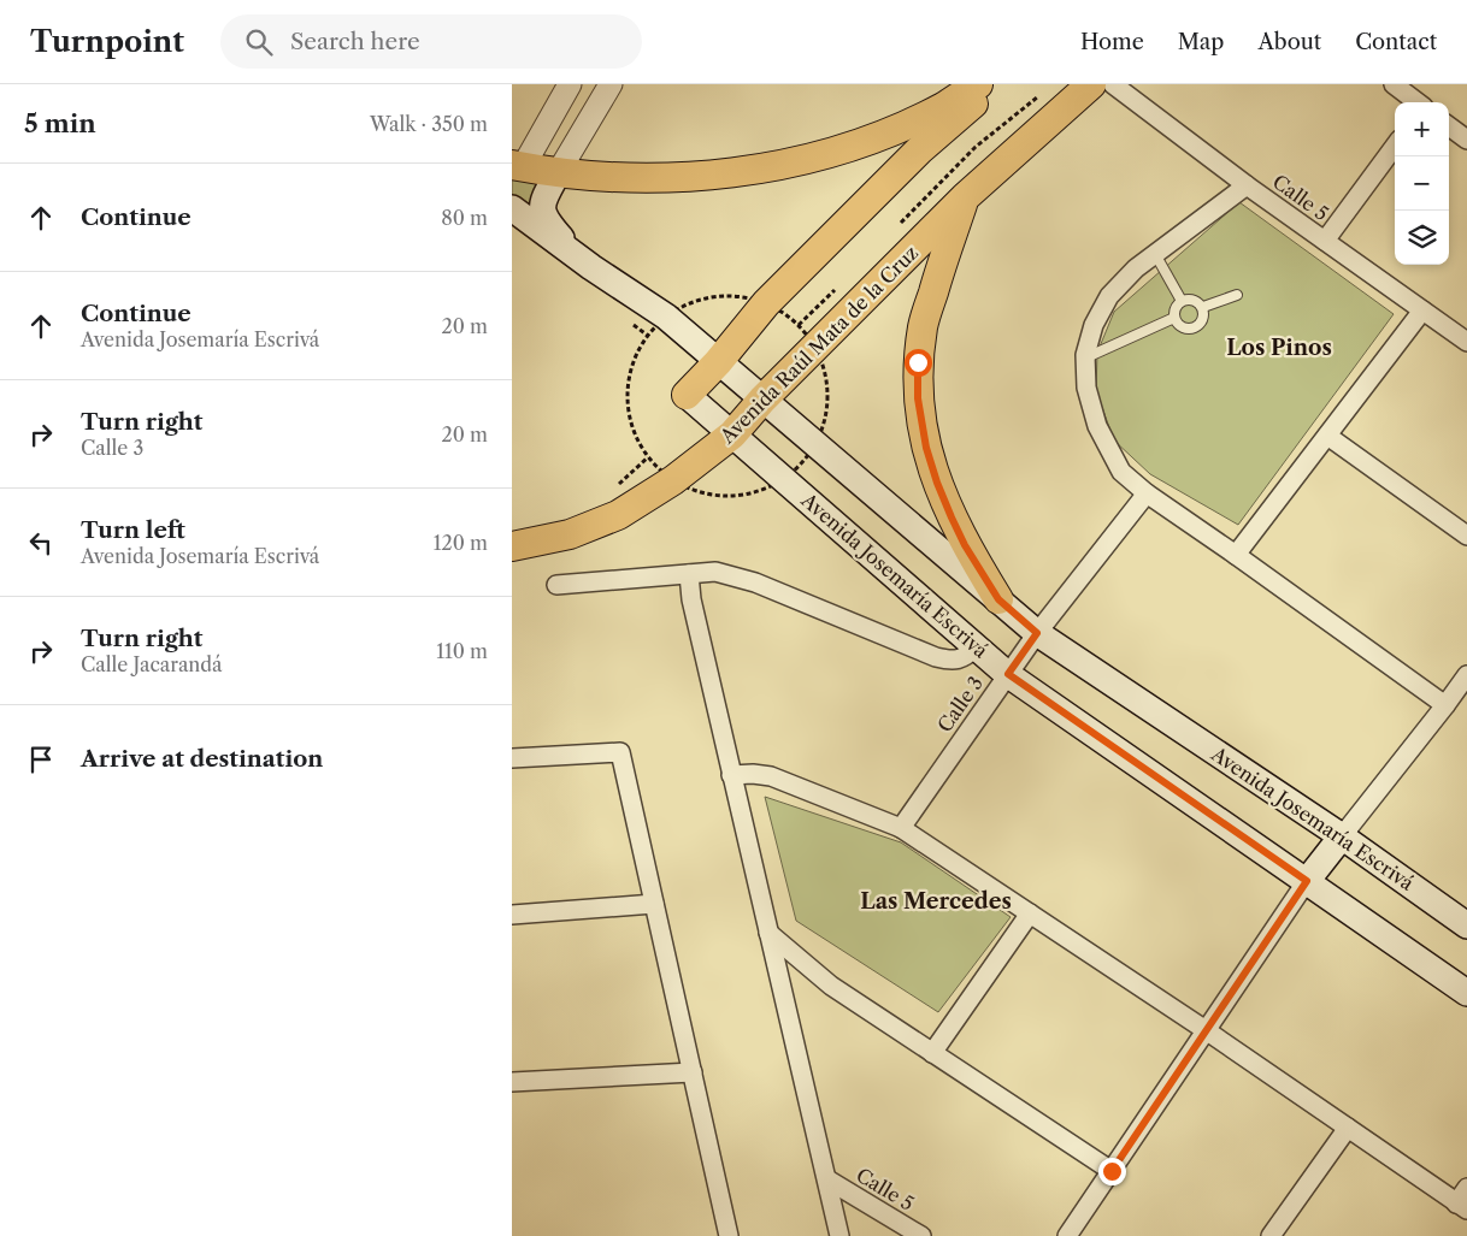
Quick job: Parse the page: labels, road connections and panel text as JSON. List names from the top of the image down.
{
  "streets": {
    "main road": ["Avenida Raúl Mata de la Cruz", "Avenida Josemaría Escrivá"],
    "street": ["Calle 5", "Calle 3"]
  },
  "crossings": [
    ["Avenida Raúl Mata de la Cruz", "Avenida Josemaría Escrivá"],
    ["Avenida Josemaría Escrivá", "Calle 3"]
  ],
  "districts": ["Los Pinos", "Las Mercedes"],
  "page": {
    "header": "Turnpoint",
    "search": "Search here",
    "nav": [
      "Home",
      "Map",
      "About",
      "Contact"
    ],
    "heading": ["5 min", "Walk · 350 m"],
    "map_buttons": ["+", "−"],
    "list": [
      ["Continue", "80 m"],
      ["Continue", "Avenida Josemaría Escrivá", "20 m"],
      ["Turn right", "Calle 3", "20 m"],
      ["Turn left", "Avenida Josemaría Escrivá", "120 m"],
      ["Turn right", "Calle Jacarandá", "110 m"],
      "Arrive at destination"
    ]
  }
}
